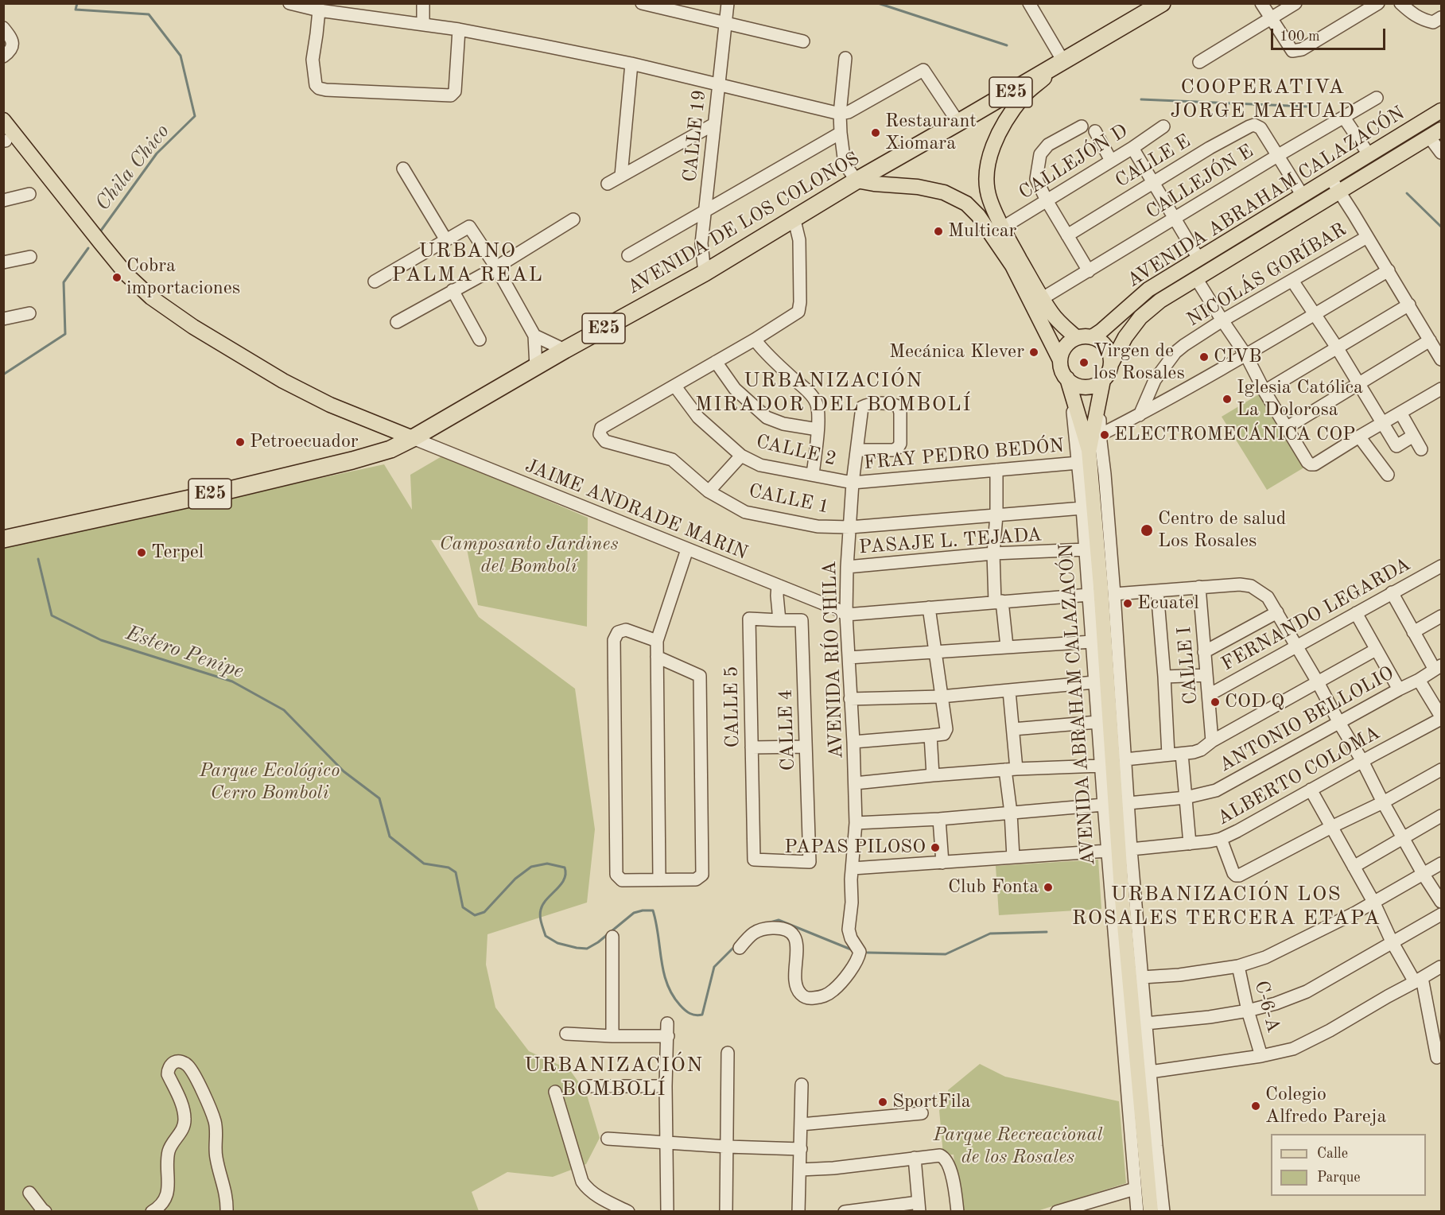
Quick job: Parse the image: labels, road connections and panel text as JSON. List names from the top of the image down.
{
  "streets": {
    "highway": ["E25", "AVENIDA DE LOS COLONOS"],
    "main road": ["AVENIDA ABRAHAM CALAZACÓN"],
    "street": [
      "CALLE 19",
      "CALLE E",
      "CALLEJÓN D",
      "CALLEJÓN E",
      "NICOLÁS GORÍBAR",
      "CALLE 2",
      "FRAY PEDRO BEDÓN",
      "CALLE 1",
      "JAIME ANDRADE MARIN",
      "PASAJE L. TEJADA",
      "FERNANDO LEGARDA",
      "AVENIDA RÍO CHILA",
      "CALLE I",
      "CALLE 5",
      "ANTONIO BELLOLIO",
      "CALLE 4",
      "ALBERTO COLOMA",
      "C-6-A"
    ]
  },
  "crossings": [
    ["CALLE 19", "AVENIDA DE LOS COLONOS"],
    ["CALLE E", "CALLEJÓN E"],
    ["AVENIDA ABRAHAM CALAZACÓN", "FRAY PEDRO BEDÓN"],
    ["AVENIDA ABRAHAM CALAZACÓN", "CALLE 1"],
    ["AVENIDA ABRAHAM CALAZACÓN", "PASAJE L. TEJADA"],
    ["AVENIDA ABRAHAM CALAZACÓN", "ANTONIO BELLOLIO"],
    ["AVENIDA ABRAHAM CALAZACÓN", "ALBERTO COLOMA"],
    ["AVENIDA DE LOS COLONOS", "JAIME ANDRADE MARIN"],
    ["CALLE 2", "FRAY PEDRO BEDÓN"],
    ["CALLE 2", "CALLE 1"],
    ["CALLE 2", "AVENIDA RÍO CHILA"],
    ["FRAY PEDRO BEDÓN", "AVENIDA RÍO CHILA"],
    ["CALLE 1", "AVENIDA RÍO CHILA"],
    ["JAIME ANDRADE MARIN", "AVENIDA RÍO CHILA"],
    ["PASAJE L. TEJADA", "AVENIDA RÍO CHILA"],
    ["FERNANDO LEGARDA", "CALLE I"],
    ["AVENIDA RÍO CHILA", "ALBERTO COLOMA"],
    ["CALLE 5", "CALLE 4"]
  ],
  "districts": [
    "COOPERATIVA JORGE MAHUAD",
    "URBANO PALMA REAL",
    "URBANIZACIÓN MIRADOR DEL BOMBOLÍ",
    "URBANIZACIÓN LOS ROSALES TERCERA ETAPA",
    "URBANIZACIÓN BOMBOLÍ"
  ],
  "water": ["Chila Chico", "Estero Penipe"],
  "parks": ["Camposanto Jardines del Bombolí", "Parque Ecológico Cerro Bomboli", "Parque Recreacional de los Rosales"],
  "places": [
    "Restaurant Xiomara",
    "Multicar",
    "Cobra importaciones",
    "Mecánica Klever",
    "CIVB",
    "Virgen de los Rosales",
    "Iglesia Católica La Dolorosa",
    "ELECTROMECÁNICA COP",
    "Petroecuador",
    "Centro de salud Los Rosales",
    "Terpel",
    "Ecuatel",
    "COD Q",
    "PAPAS PILOSO",
    "Club Fonta",
    "SportFila",
    "Colegio Alfredo Pareja"
  ],
  "legend": ["Calle", "Parque"],
  "scale_bar": "100 m"
}
